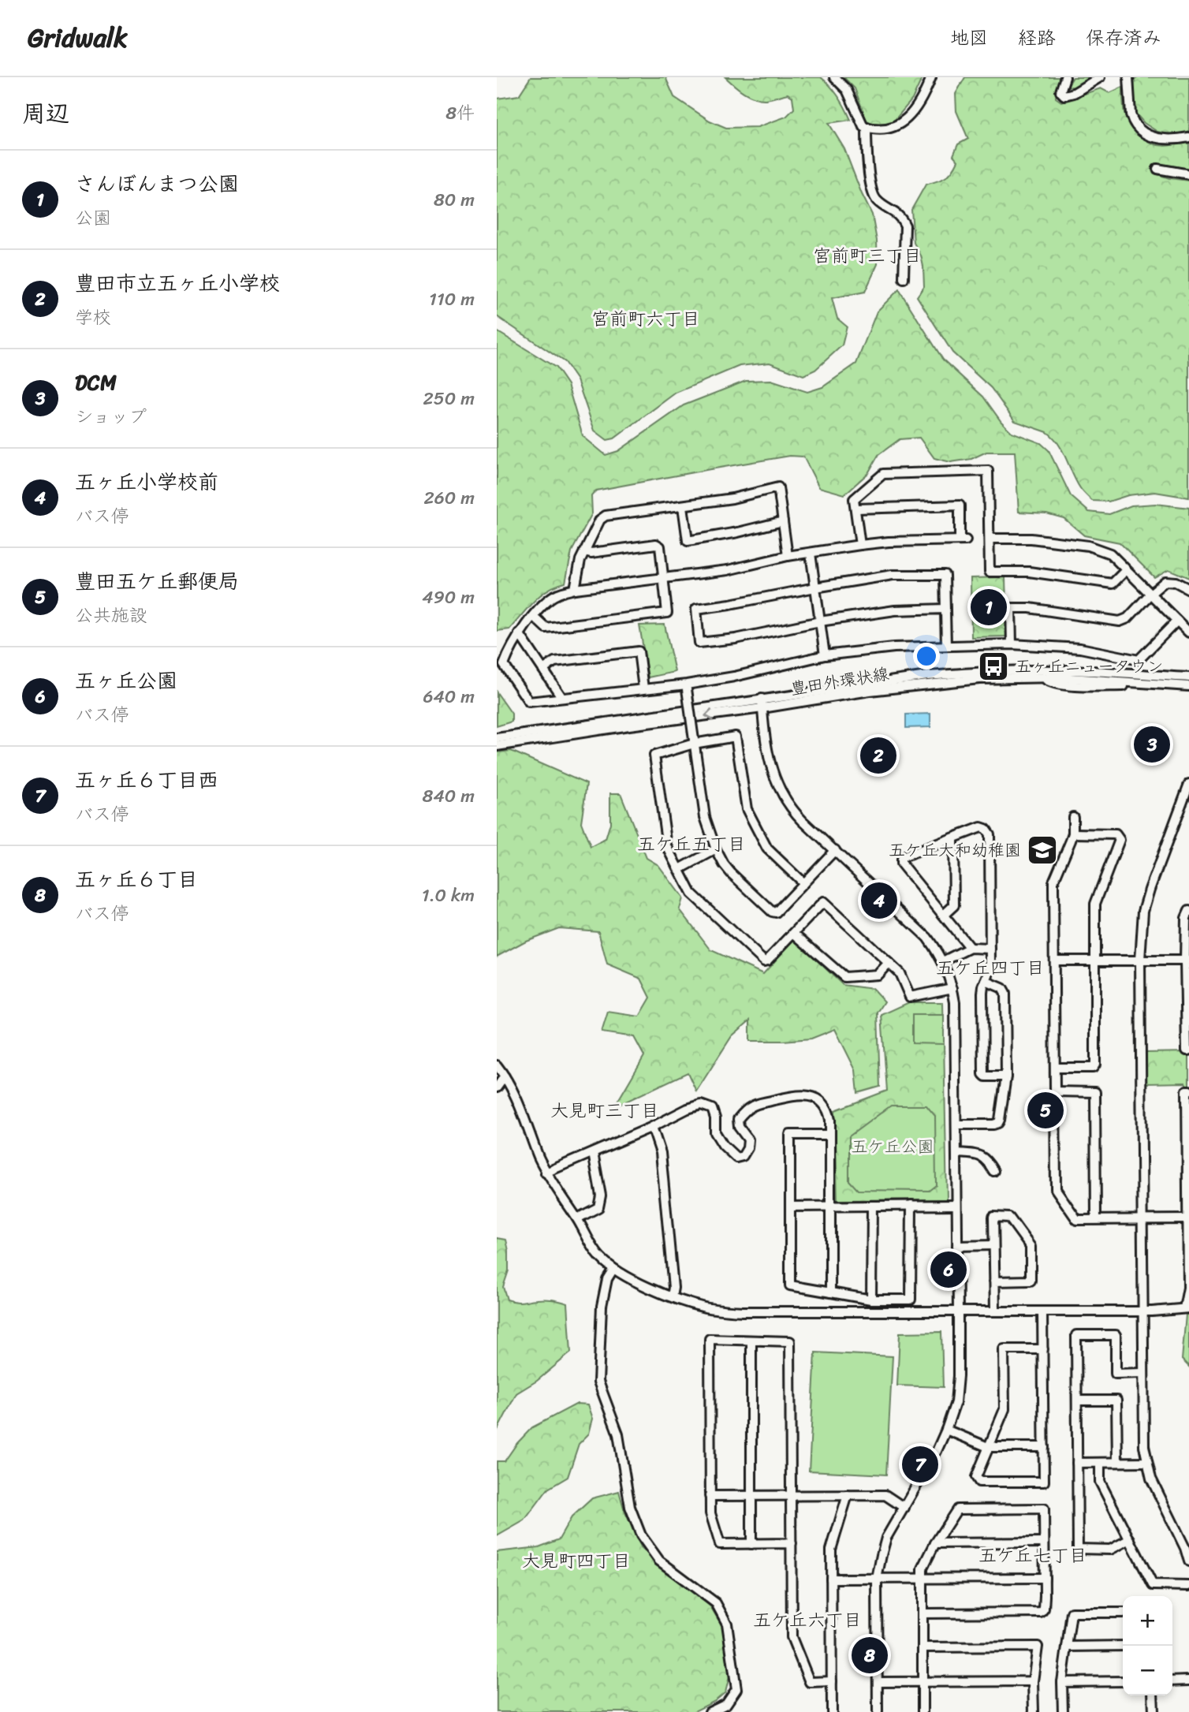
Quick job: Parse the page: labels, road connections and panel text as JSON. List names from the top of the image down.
{
  "streets": {
    "street": ["豊田外環状線"]
  },
  "districts": [
    "宮前町三丁目",
    "宮前町六丁目",
    "五ケ丘五丁目",
    "五ケ丘四丁目",
    "大見町三丁目",
    "五ケ丘七丁目",
    "大見町四丁目",
    "五ケ丘六丁目"
  ],
  "parks": ["五ケ丘公園"],
  "places": {
    "bus stop": ["五ヶ丘ニュータウン"],
    "school or university": ["五ケ丘大和幼稚園"]
  },
  "page": {
    "header": "Gridwalk",
    "nav": ["地図", "経路", "保存済み"],
    "heading": ["周辺", "8件"],
    "list": [
      {
        "mark": "1",
        "name": "さんぼんまつ公園",
        "note": "公園",
        "value": "80 m"
      },
      {
        "mark": "2",
        "name": "豊田市立五ヶ丘小学校",
        "note": "学校",
        "value": "110 m"
      },
      {
        "mark": "3",
        "name": "DCM",
        "note": "ショップ",
        "value": "250 m"
      },
      {
        "mark": "4",
        "name": "五ヶ丘小学校前",
        "note": "バス停",
        "value": "260 m"
      },
      {
        "mark": "5",
        "name": "豊田五ケ丘郵便局",
        "note": "公共施設",
        "value": "490 m"
      },
      {
        "mark": "6",
        "name": "五ヶ丘公園",
        "note": "バス停",
        "value": "640 m"
      },
      {
        "mark": "7",
        "name": "五ヶ丘６丁目西",
        "note": "バス停",
        "value": "840 m"
      },
      {
        "mark": "8",
        "name": "五ヶ丘６丁目",
        "note": "バス停",
        "value": "1.0 km"
      }
    ],
    "pins": [
      "1",
      "3",
      "2",
      "4",
      "5",
      "6",
      "7",
      "8"
    ],
    "map_buttons": ["+", "−"]
  }
}
